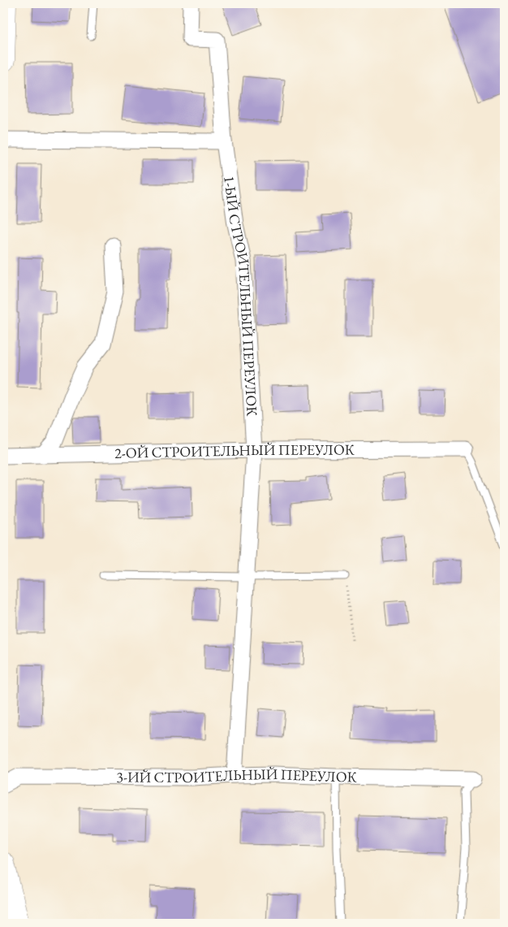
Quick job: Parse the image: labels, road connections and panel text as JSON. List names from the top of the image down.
{
  "streets": {
    "street": ["1-ЫЙ СТРОИТЕЛЬНЫЙ ПЕРЕУЛОК", "2-ОЙ СТРОИТЕЛЬНЫЙ ПЕРЕУЛОК", "3-ИЙ СТРОИТЕЛЬНЫЙ ПЕРЕУЛОК"]
  },
  "crossings": [
    ["1-ЫЙ СТРОИТЕЛЬНЫЙ ПЕРЕУЛОК", "2-ОЙ СТРОИТЕЛЬНЫЙ ПЕРЕУЛОК"],
    ["1-ЫЙ СТРОИТЕЛЬНЫЙ ПЕРЕУЛОК", "3-ИЙ СТРОИТЕЛЬНЫЙ ПЕРЕУЛОК"]
  ]
}
